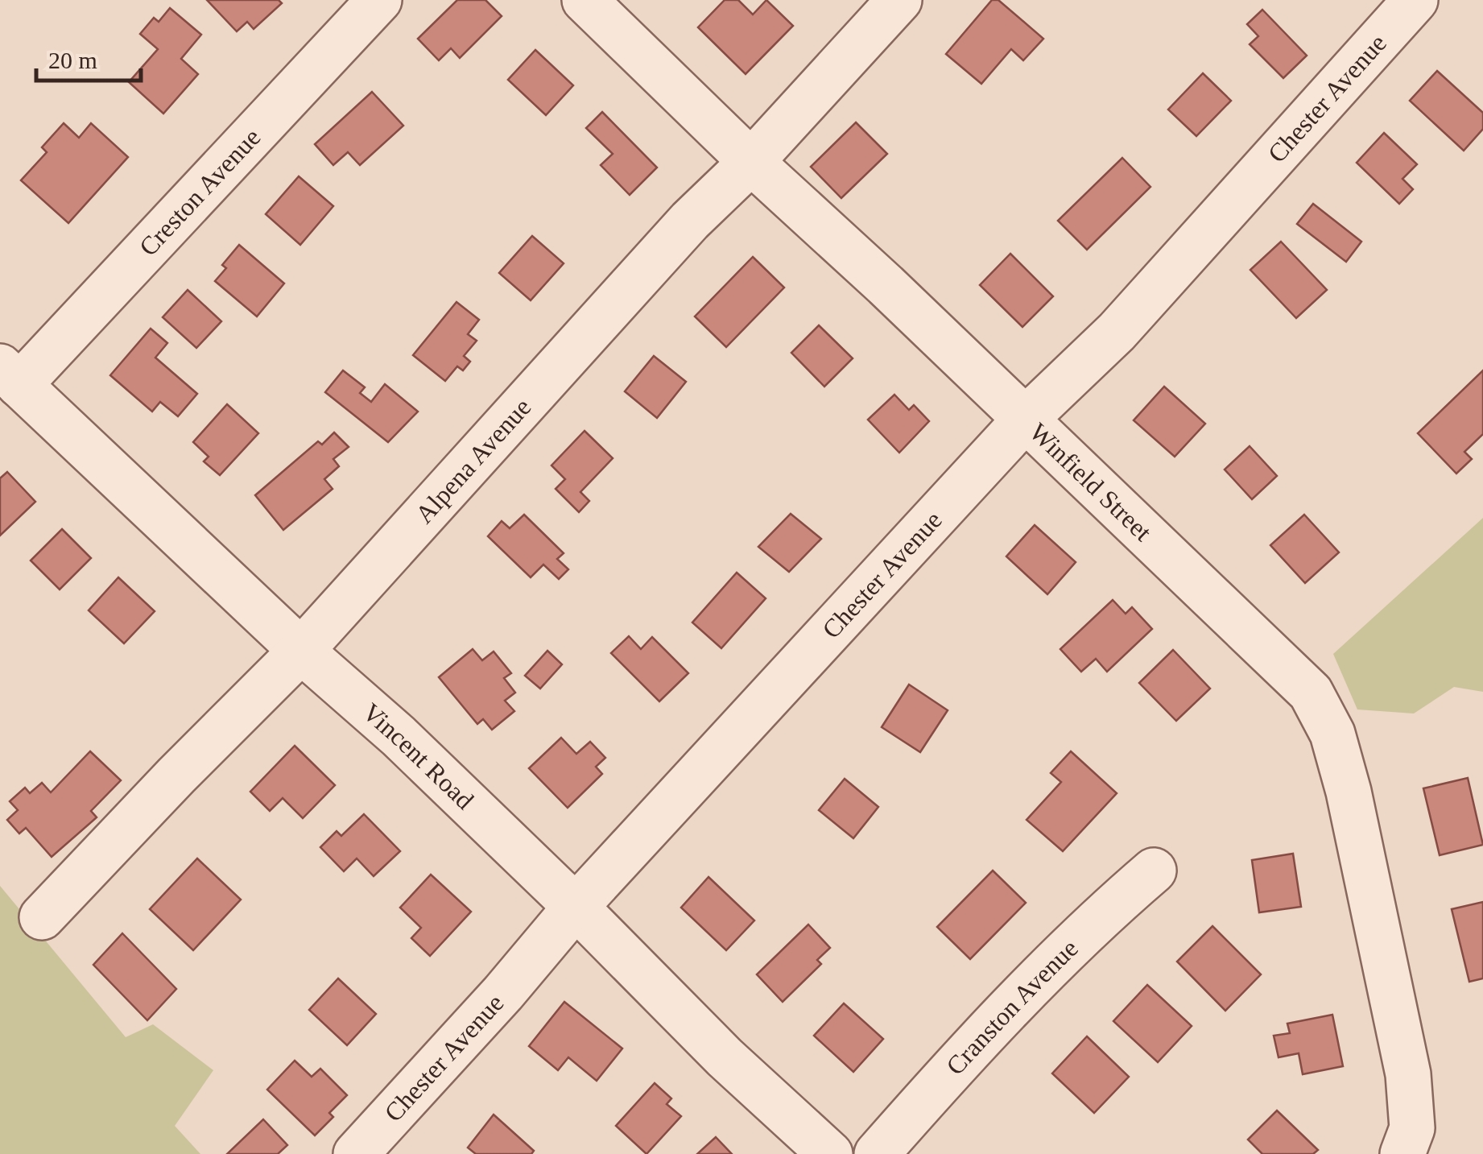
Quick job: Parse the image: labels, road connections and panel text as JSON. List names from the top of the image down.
{
  "streets": {
    "street": [
      "Chester Avenue",
      "Creston Avenue",
      "Alpena Avenue",
      "Winfield Street",
      "Vincent Road",
      "Cranston Avenue"
    ]
  },
  "crossings": [
    ["Chester Avenue", "Winfield Street"],
    ["Chester Avenue", "Vincent Road"],
    ["Creston Avenue", "Vincent Road"],
    ["Alpena Avenue", "Winfield Street"],
    ["Alpena Avenue", "Vincent Road"]
  ],
  "scale_bar": "20 m"
}
